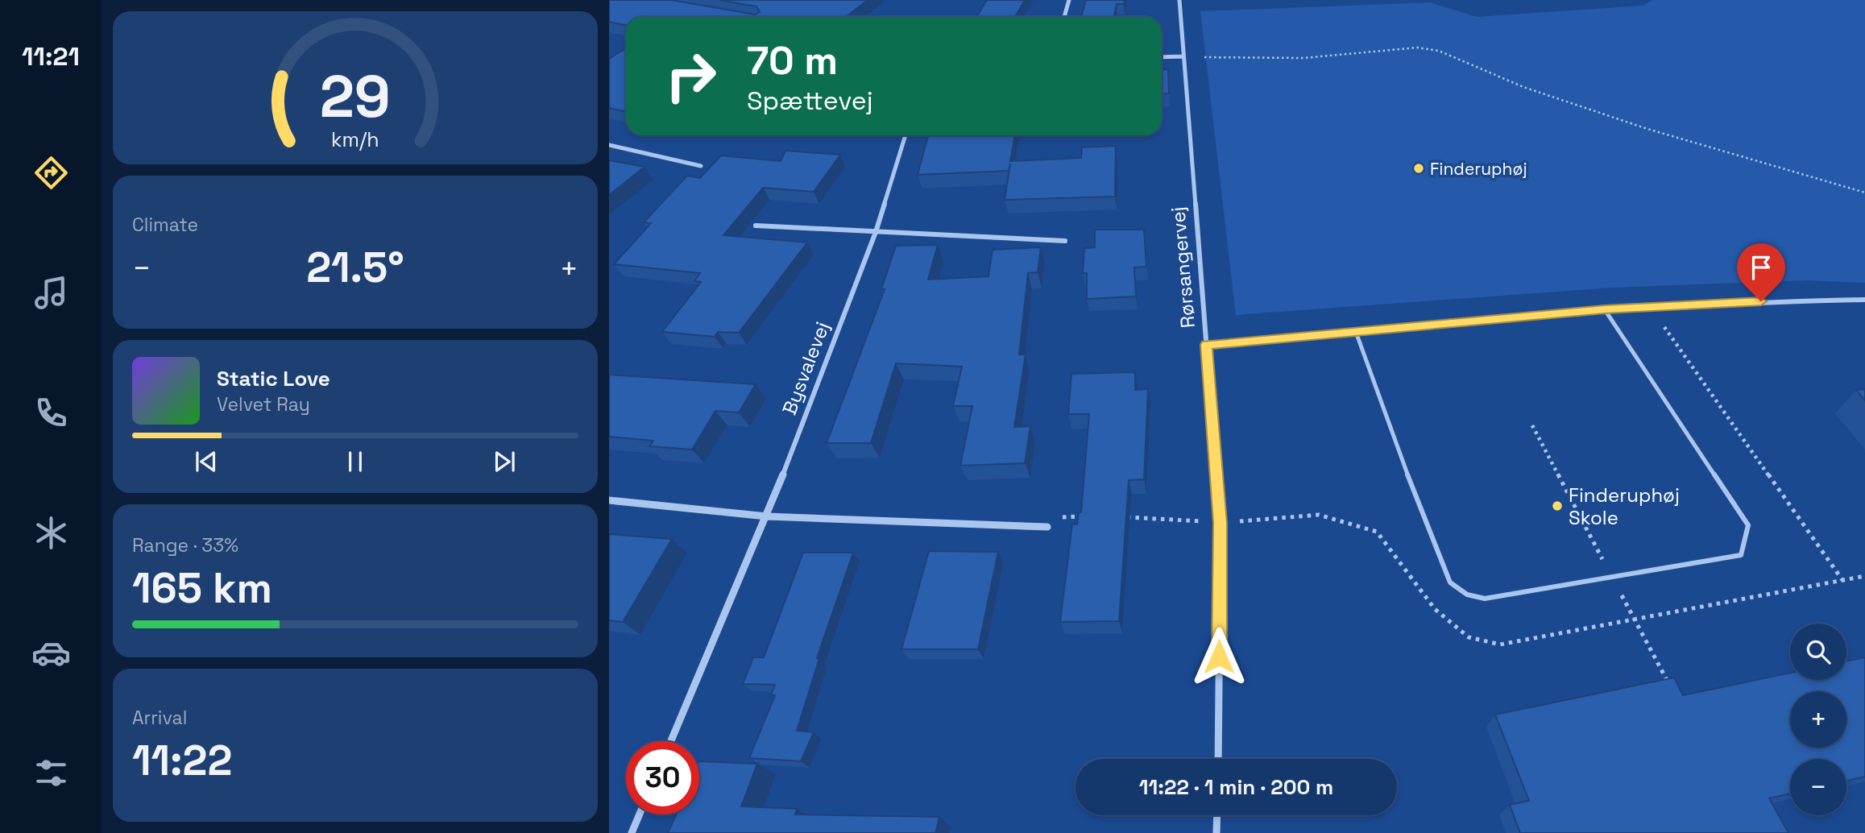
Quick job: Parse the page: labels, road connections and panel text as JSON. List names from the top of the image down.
{
  "streets": {
    "street": ["Rørsangervej", "Bysvalevej"]
  },
  "places": ["Finderuphøj", "Finderuphøj Skole"],
  "page": {
    "tabs": "11:21",
    "turn": ["70 m", "Spættevej"],
    "tile": [
      "Climate",
      ["Range · 33%", "165 km"],
      ["Arrival", "11:22"]
    ],
    "heat": ["−", "21.5°", "+"],
    "song": ["Static Love", "Velvet Ray"],
    "map_buttons": ["+", "−"],
    "limit": "30",
    "trip": "11:22 · 1 min · 200 m",
    "gauge": ["29", "km/h"]
  }
}
